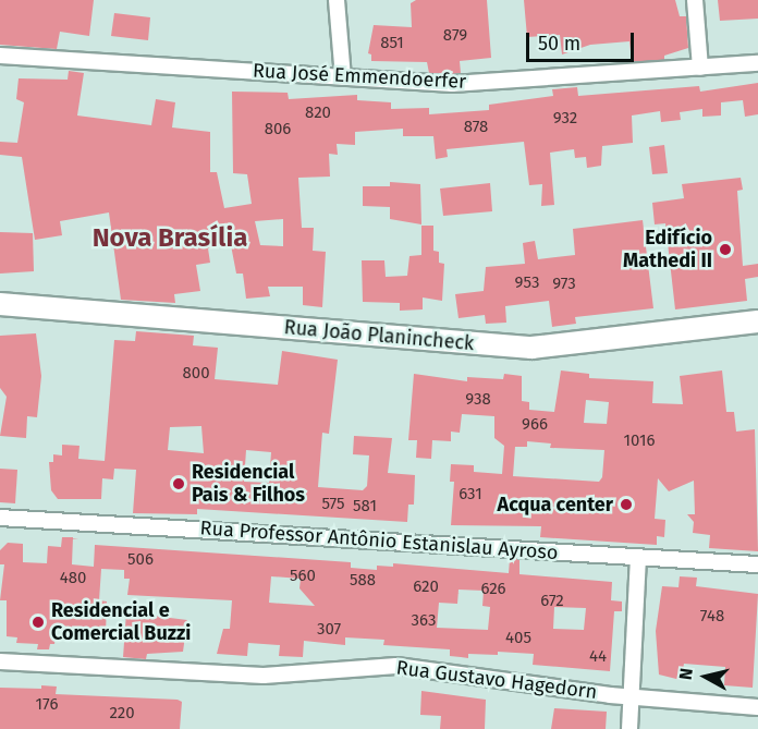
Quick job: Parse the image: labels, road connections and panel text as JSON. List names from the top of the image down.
{
  "streets": {
    "main road": ["Rua João Planincheck"],
    "street": ["Rua José Emmendoerfer", "Rua Professor Antônio Estanislau Ayroso", "Rua Gustavo Hagedorn"]
  },
  "districts": ["Nova Brasília"],
  "places": [
    "Edifício Mathedi II",
    "Residencial Pais & Filhos",
    "Acqua center",
    "Residencial e Comercial Buzzi"
  ],
  "house_numbers": [
    "879",
    "851",
    "820",
    "932",
    "878",
    "806",
    "953",
    "973",
    "800",
    "938",
    "966",
    "1016",
    "631",
    "575",
    "581",
    "506",
    "560",
    "480",
    "588",
    "620",
    "626",
    "672",
    "748",
    "363",
    "307",
    "405",
    "44",
    "176",
    "220"
  ],
  "scale_bar": "50 m",
  "north": "left"
}
